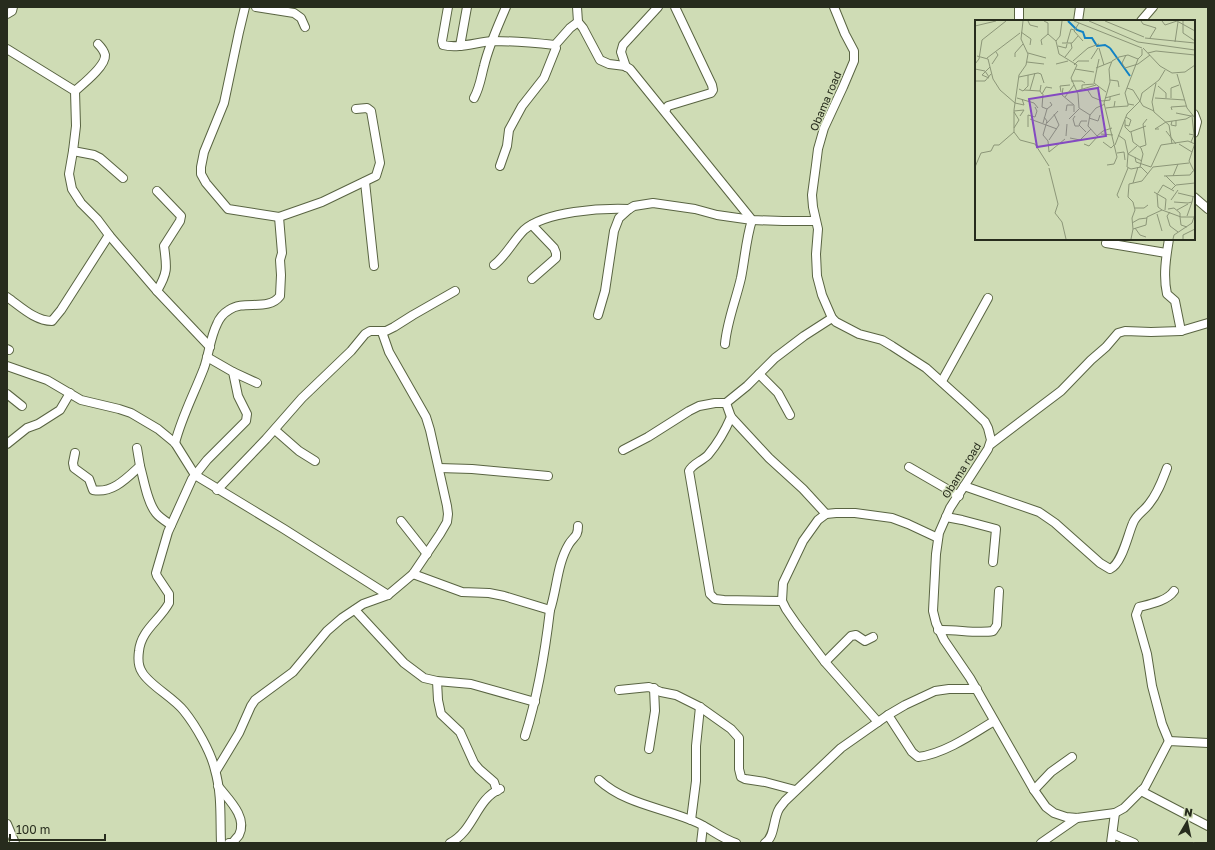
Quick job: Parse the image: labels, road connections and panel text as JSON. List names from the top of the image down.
{
  "streets": {
    "street": ["Obama road"]
  },
  "scale_bar": "100 m",
  "north": "top"
}
